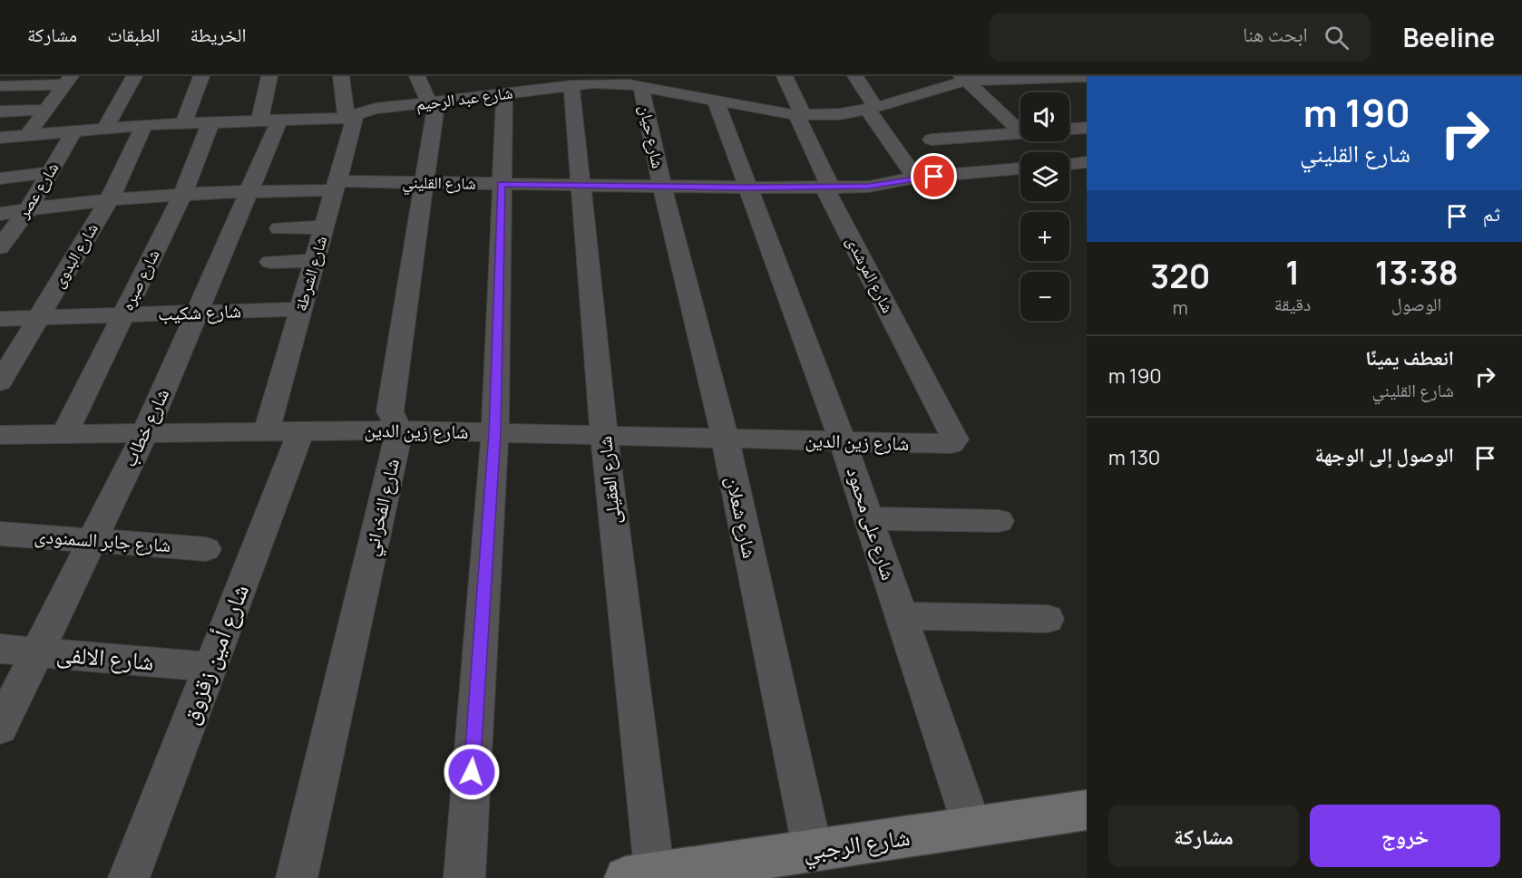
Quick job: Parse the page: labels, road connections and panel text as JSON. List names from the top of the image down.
{
  "streets": {
    "main road": ["شارع الرجبي"],
    "street": [
      "شارع عبد الرحيم",
      "شارع حيان",
      "شارع القليني",
      "شارع عصر",
      "شارع البدوى",
      "شارع الشرطة",
      "شارع المرشدى",
      "شارع صبره",
      "شارع شكيب",
      "شارع خطاب",
      "شارع زين الدين",
      "شارع العقيلى",
      "شارع الفخراني",
      "شارع شعلان",
      "شارع على محمود",
      "شارع جابر السمنودى",
      "شارع أمين زقزوق",
      "شارع الالفى"
    ]
  },
  "crossings": [
    ["شارع عبد الرحيم", "شارع حيان"],
    ["شارع عبد الرحيم", "شارع عصر"],
    ["شارع عبد الرحيم", "شارع البدوى"],
    ["شارع عبد الرحيم", "شارع الشرطة"],
    ["شارع عبد الرحيم", "شارع المرشدى"],
    ["شارع عبد الرحيم", "شارع صبره"],
    ["شارع عبد الرحيم", "شارع خطاب"],
    ["شارع عبد الرحيم", "شارع العقيلى"],
    ["شارع عبد الرحيم", "شارع على محمود"],
    ["شارع حيان", "شارع القليني"],
    ["شارع حيان", "شارع شعلان"],
    ["شارع القليني", "شارع عصر"],
    ["شارع القليني", "شارع البدوى"],
    ["شارع القليني", "شارع الشرطة"],
    ["شارع القليني", "شارع المرشدى"],
    ["شارع القليني", "شارع صبره"],
    ["شارع القليني", "شارع خطاب"],
    ["شارع القليني", "شارع العقيلى"],
    ["شارع القليني", "شارع شعلان"],
    ["شارع القليني", "شارع على محمود"],
    ["شارع البدوى", "شارع شكيب"],
    ["شارع الشرطة", "شارع شكيب"],
    ["شارع الشرطة", "شارع زين الدين"],
    ["شارع المرشدى", "شارع زين الدين"],
    ["شارع صبره", "شارع شكيب"],
    ["شارع صبره", "شارع زين الدين"],
    ["شارع شكيب", "شارع خطاب"],
    ["شارع خطاب", "شارع زين الدين"],
    ["شارع خطاب", "شارع جابر السمنودى"],
    ["شارع خطاب", "شارع الالفى"],
    ["شارع زين الدين", "شارع العقيلى"],
    ["شارع زين الدين", "شارع الفخراني"],
    ["شارع زين الدين", "شارع شعلان"],
    ["شارع زين الدين", "شارع على محمود"],
    ["شارع زين الدين", "شارع أمين زقزوق"],
    ["شارع العقيلى", "شارع الرجبي"],
    ["شارع شعلان", "شارع الرجبي"],
    ["شارع على محمود", "شارع الرجبي"],
    ["شارع أمين زقزوق", "شارع الالفى"]
  ],
  "page": {
    "header": "Beeline",
    "search": "ابحث هنا",
    "nav": ["الخريطة", "الطبقات", "مشاركة"],
    "turn": ["190 m", "شارع القليني"],
    "map_buttons": ["+", "−"],
    "then": "ثم",
    "eta": [
      "13:38",
      "الوصول",
      "1",
      "دقيقة",
      "320",
      "m"
    ],
    "list": [
      {
        "name": "انعطف يمينًا",
        "note": "شارع القليني",
        "value": "190 m"
      },
      {
        "name": "الوصول إلى الوجهة",
        "value": "130 m"
      }
    ],
    "buttons": ["خروج", "مشاركة"]
  }
}
